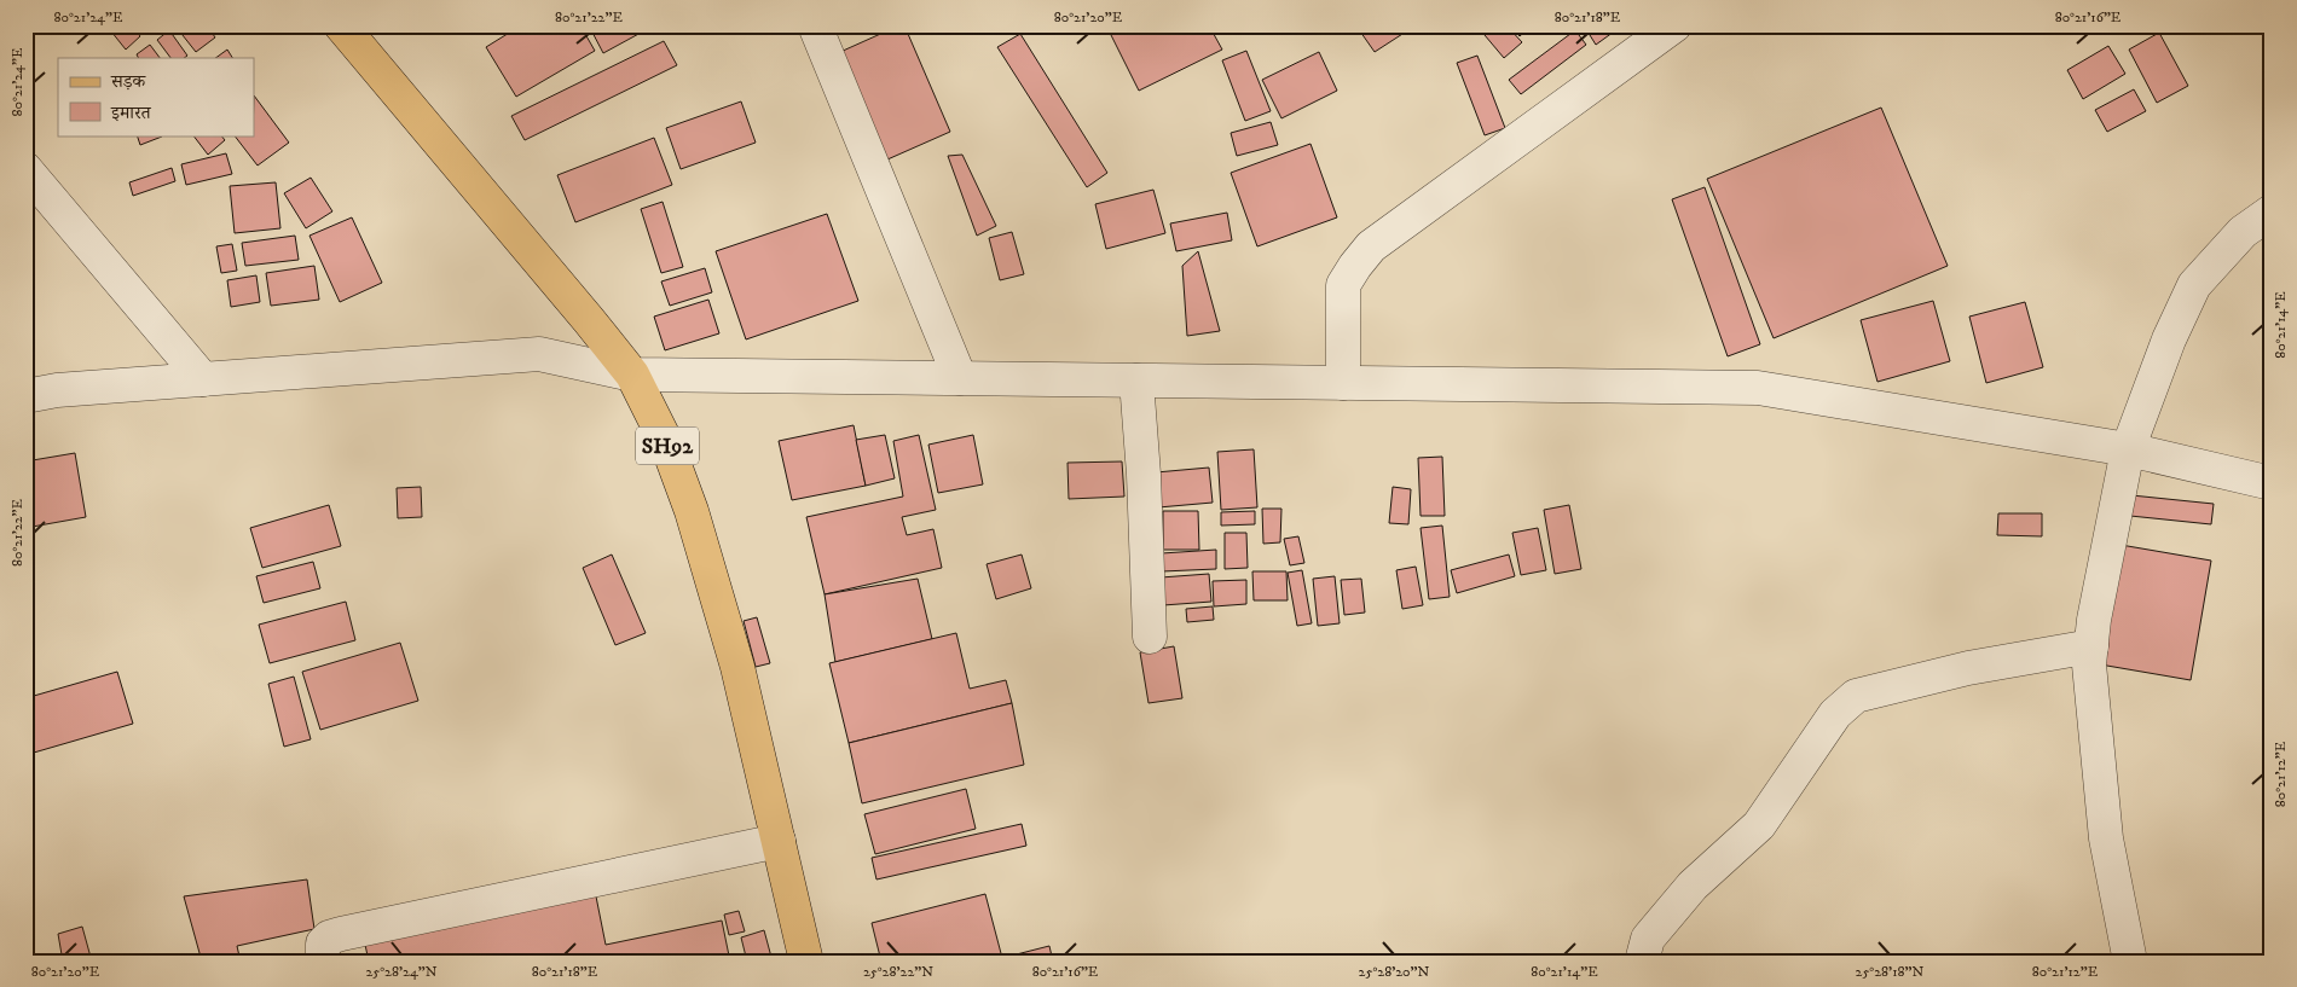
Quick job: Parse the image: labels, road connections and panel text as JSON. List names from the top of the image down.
{
  "streets": {
    "main road": ["SH92"]
  },
  "legend": ["सड़क", "इमारत"],
  "coordinates": [
    "80°21'24\"E",
    "80°21'22\"E",
    "80°21'20\"E",
    "80°21'18\"E",
    "80°21'16\"E",
    "80°21'14\"E",
    "80°21'12\"E",
    "25°28'24\"N",
    "25°28'22\"N",
    "25°28'20\"N",
    "25°28'18\"N"
  ]
}
